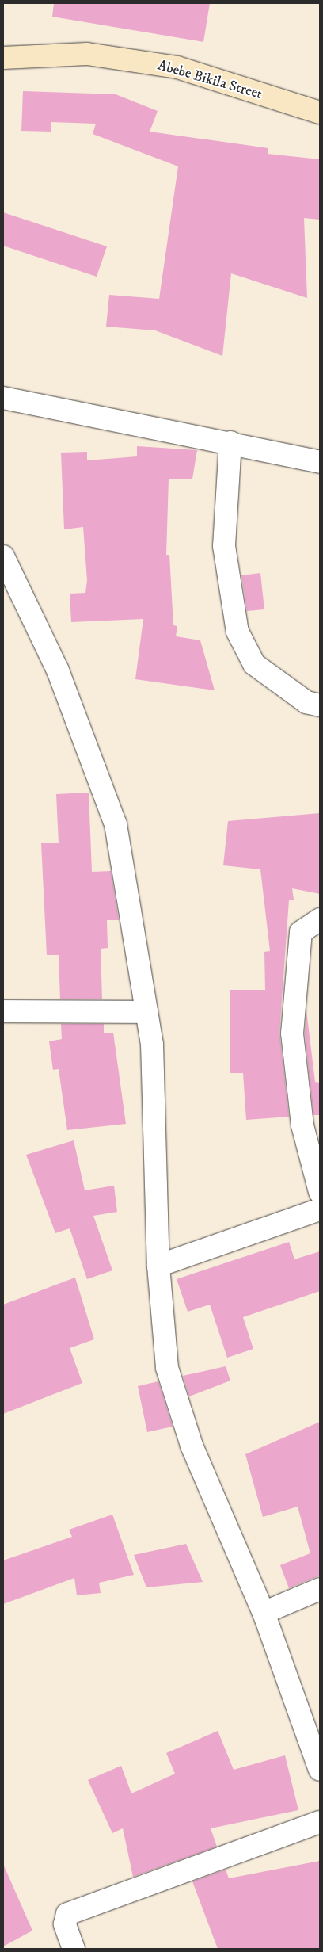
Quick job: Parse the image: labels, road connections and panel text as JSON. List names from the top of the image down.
{
  "streets": {
    "main road": ["Abebe Bikila Street"]
  }
}
